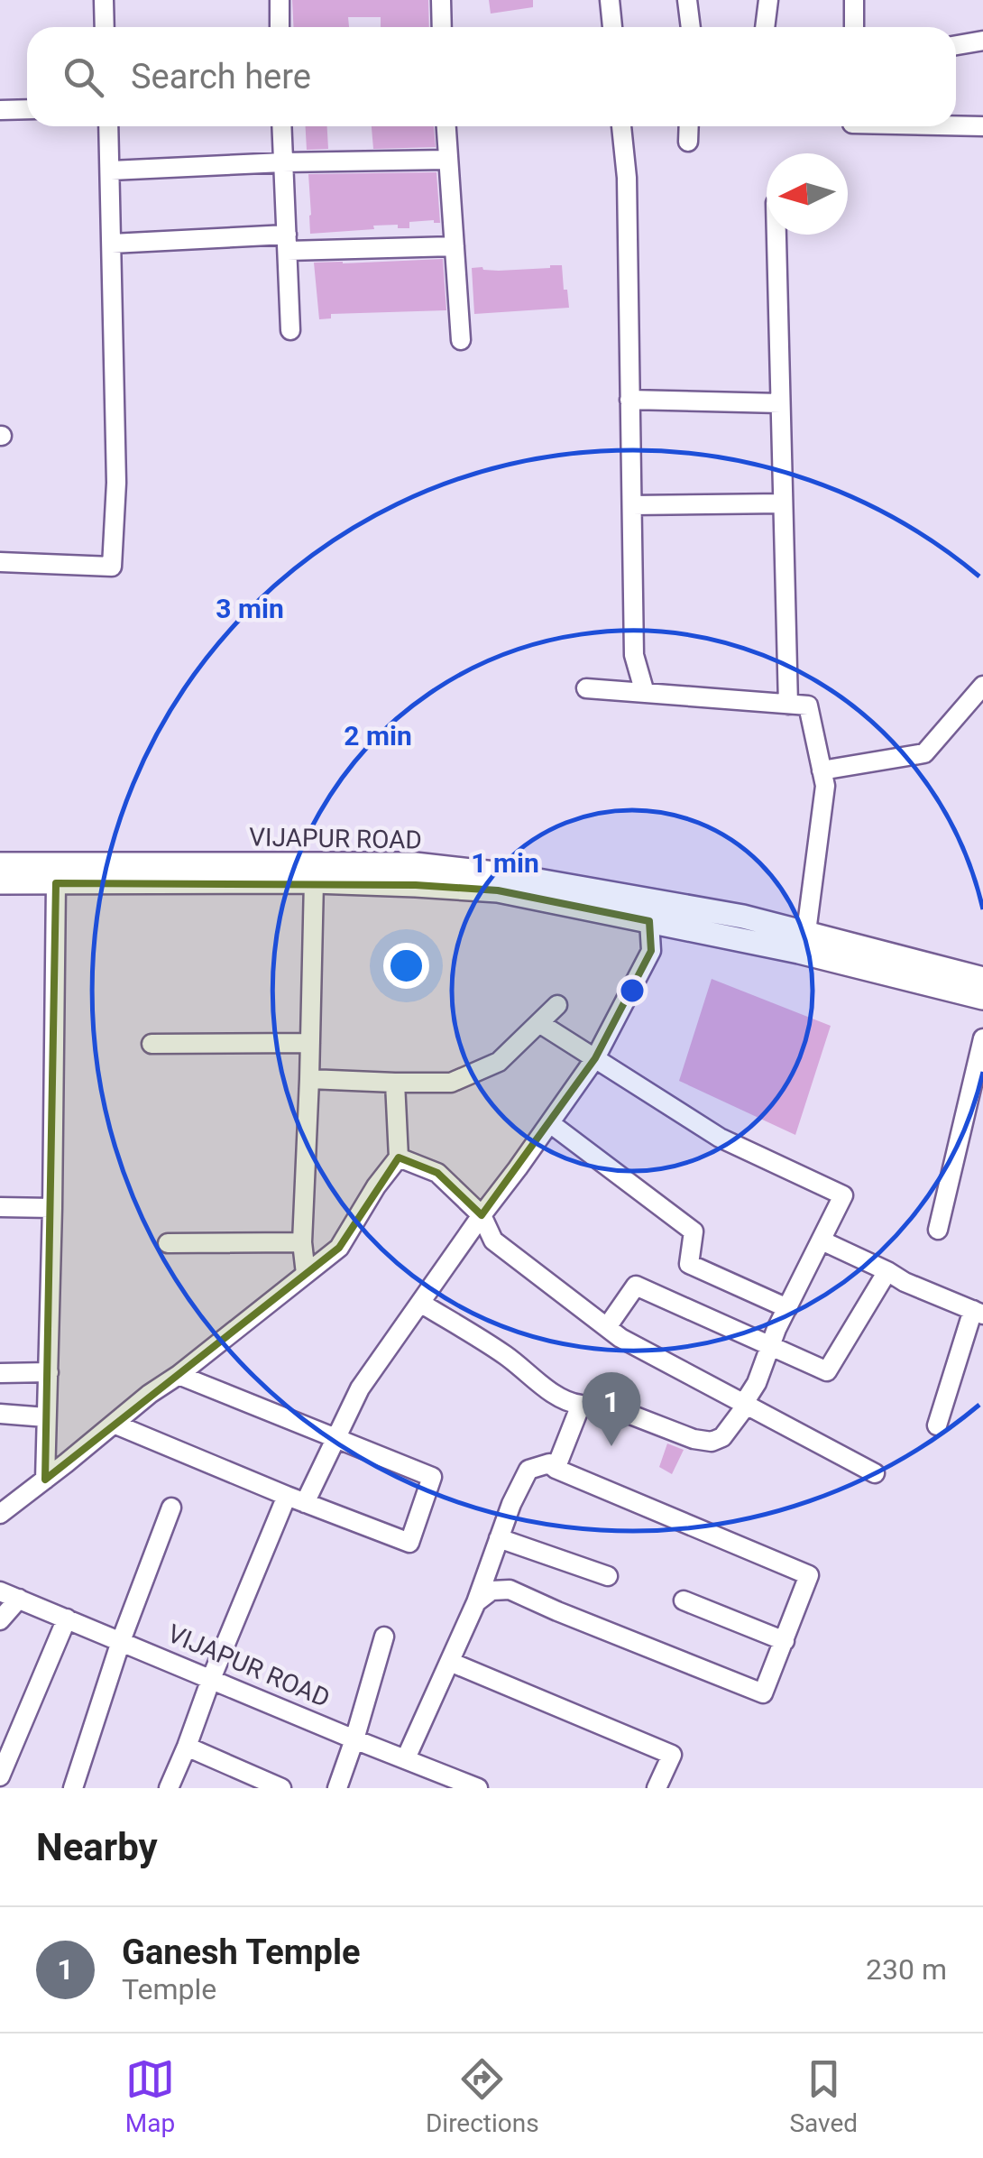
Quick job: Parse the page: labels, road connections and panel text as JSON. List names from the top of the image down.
{
  "streets": {
    "main road": ["VIJAPUR ROAD"]
  },
  "north": "left",
  "page": {
    "search": "Search here",
    "pins": "1",
    "heading": "Nearby",
    "list": [
      {
        "mark": "1",
        "name": "Ganesh Temple",
        "note": "Temple",
        "value": "230 m"
      }
    ],
    "nav": ["Map", "Directions", "Saved"]
  },
  "rings": ["3 min", "2 min", "1 min"]
}
